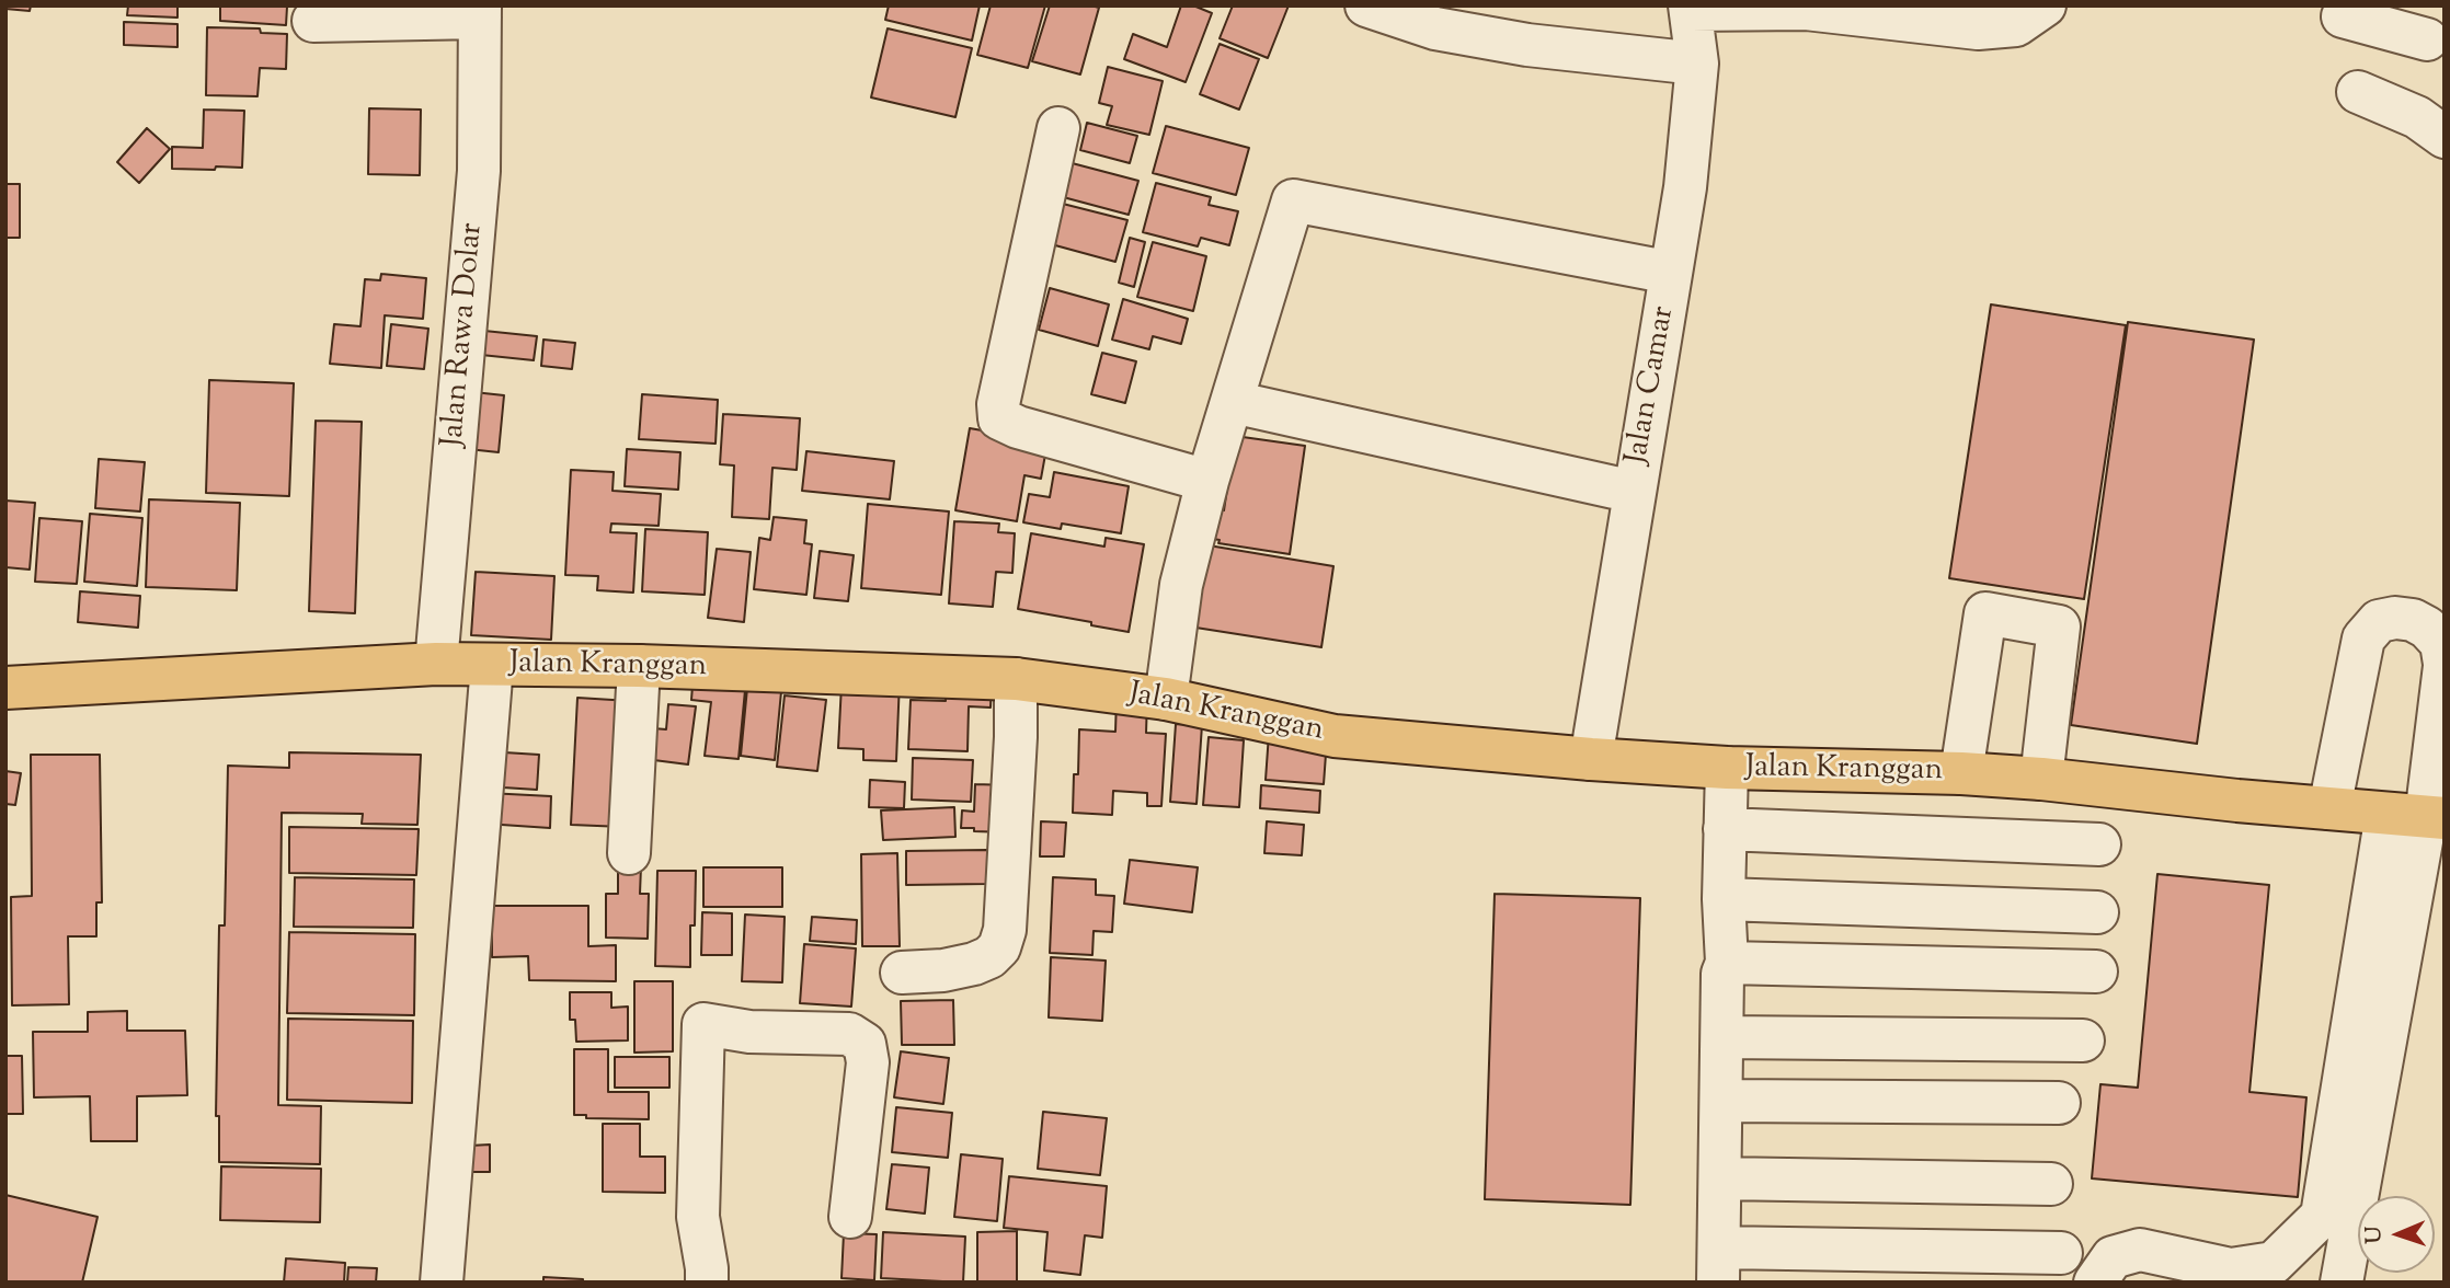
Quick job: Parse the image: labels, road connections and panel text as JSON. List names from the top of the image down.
{
  "streets": {
    "main road": ["Jalan Kranggan"],
    "street": ["Jalan Rawa Dolar", "Jalan Camar"]
  },
  "crossings": [
    ["Jalan Rawa Dolar", "Jalan Kranggan"],
    ["Jalan Camar", "Jalan Kranggan"]
  ],
  "north": "left"
}
